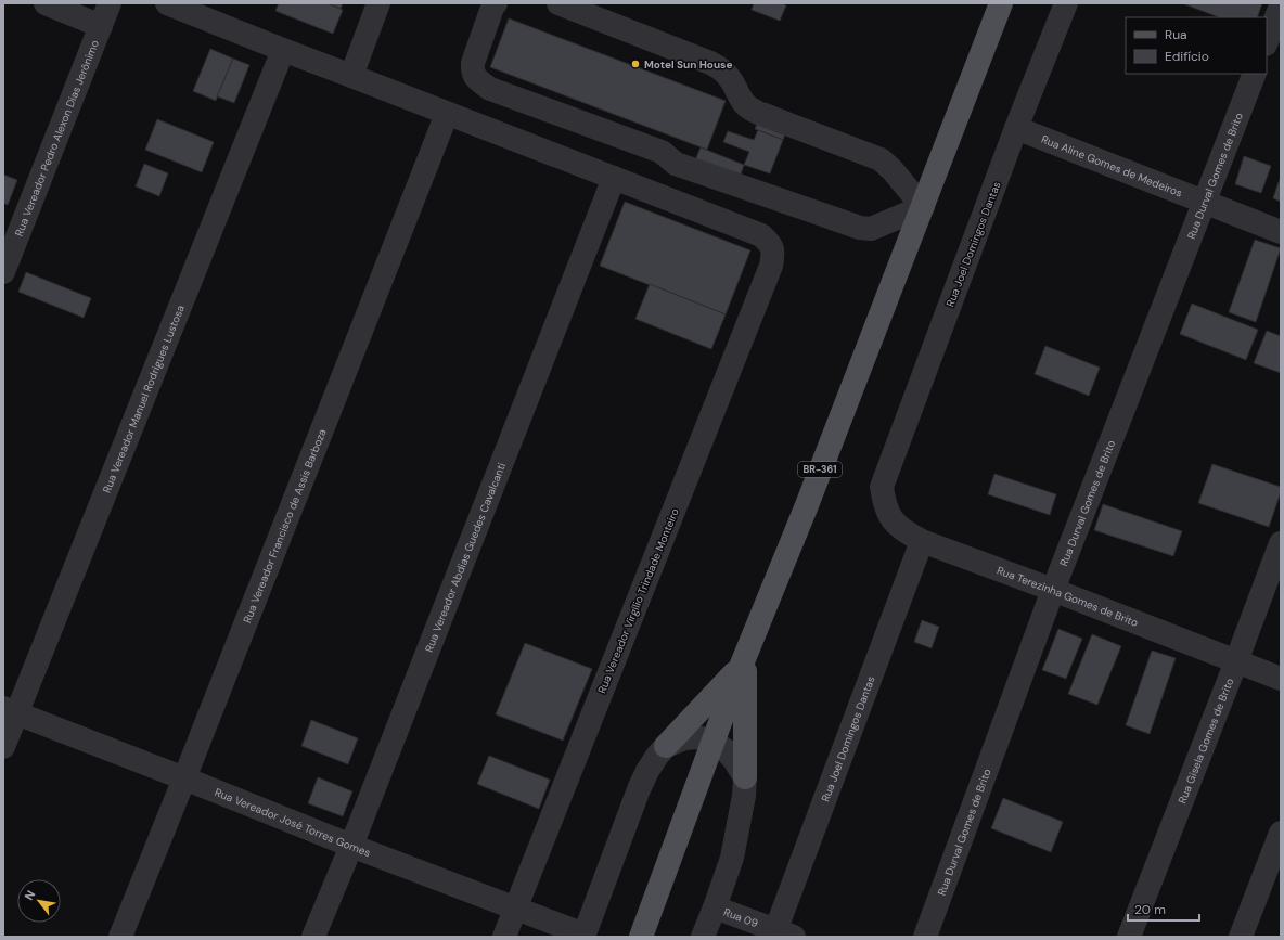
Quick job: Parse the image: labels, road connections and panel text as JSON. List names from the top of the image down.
{
  "streets": {
    "main road": ["BR-361"],
    "street": [
      "Rua Vereador Pedro Alexon Dias Jerônimo",
      "Rua Aline Gomes de Medeiros",
      "Rua Durval Gomes de Brito",
      "Rua Joel Domingos Dantas",
      "Rua Vereador Manuel Rodrigues Lustosa",
      "Rua Vereador Francisco de Assis Barboza",
      "Rua Vereador Abdias Guedes Cavalcanti",
      "Rua Terezinha Gomes de Brito",
      "Rua Vereador Virgílio Trindade Monteiro",
      "Rua Gisela Gomes de Brito",
      "Rua Vereador José Torres Gomes",
      "Rua 09"
    ]
  },
  "crossings": [
    ["Rua Aline Gomes de Medeiros", "Rua Durval Gomes de Brito"],
    ["Rua Aline Gomes de Medeiros", "Rua Joel Domingos Dantas"],
    ["Rua Durval Gomes de Brito", "Rua Terezinha Gomes de Brito"],
    ["Rua Joel Domingos Dantas", "Rua Terezinha Gomes de Brito"],
    ["Rua Joel Domingos Dantas", "Rua 09"],
    ["Rua Vereador Manuel Rodrigues Lustosa", "Rua Vereador José Torres Gomes"],
    ["Rua Vereador Francisco de Assis Barboza", "Rua Vereador José Torres Gomes"],
    ["Rua Vereador Abdias Guedes Cavalcanti", "Rua Vereador Virgílio Trindade Monteiro"],
    ["Rua Vereador Abdias Guedes Cavalcanti", "Rua Vereador José Torres Gomes"],
    ["Rua Terezinha Gomes de Brito", "Rua Gisela Gomes de Brito"],
    ["Rua Vereador Virgílio Trindade Monteiro", "Rua Vereador José Torres Gomes"]
  ],
  "places": ["Motel Sun House"],
  "legend": ["Rua", "Edifício"],
  "scale_bar": "20 m",
  "north": "top left"
}
